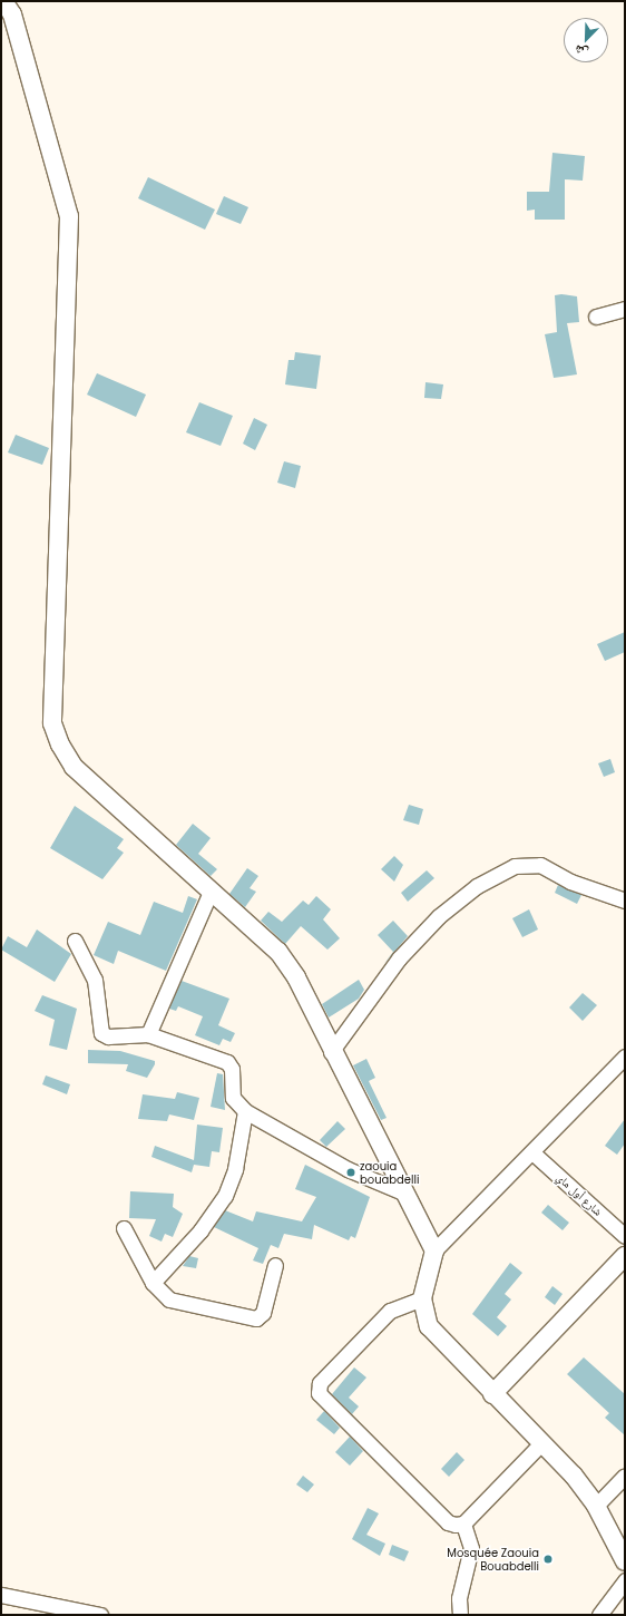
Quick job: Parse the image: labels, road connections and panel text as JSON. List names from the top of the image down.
{
  "streets": {
    "street": ["شارع أول ماي"]
  },
  "places": ["zaouia bouabdelli", "Mosquée Zaouia Bouabdelli"],
  "north": "bottom left"
}
